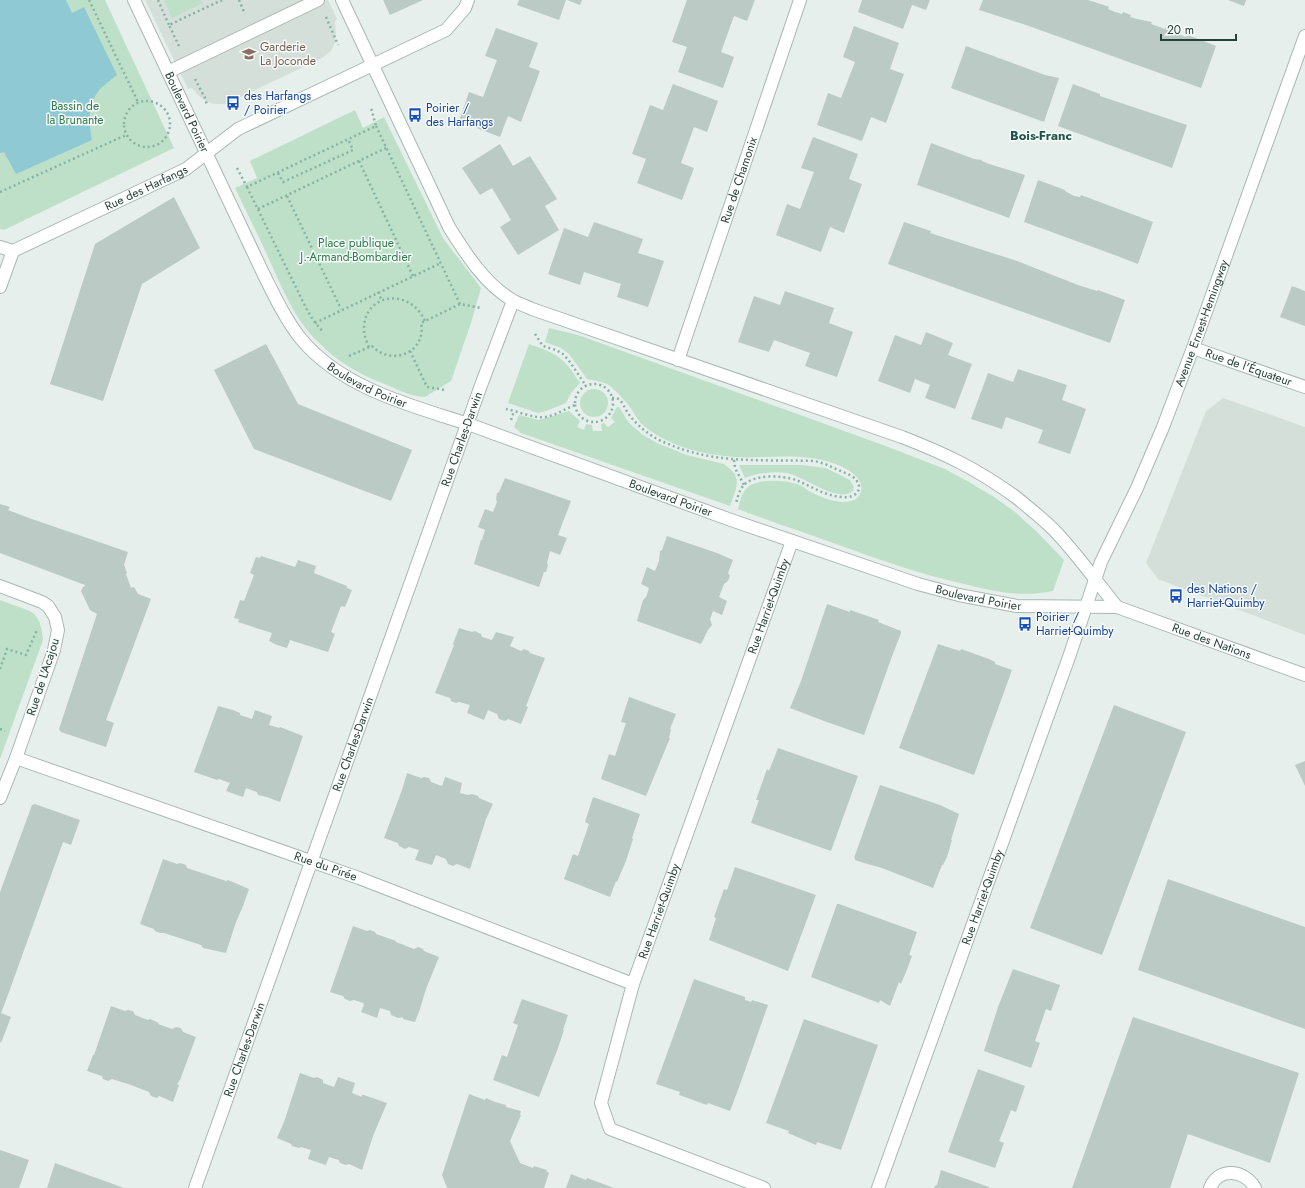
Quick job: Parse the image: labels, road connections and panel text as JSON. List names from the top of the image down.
{
  "streets": {
    "street": [
      "Boulevard Poirier",
      "Rue de Chamonix",
      "Rue des Harfangs",
      "Avenue Ernest-Hemingway",
      "Rue de l'Équateur",
      "Rue Charles-Darwin",
      "Rue Harriet-Quimby",
      "Rue des Nations",
      "Rue de L'Acajou",
      "Rue du Pirée"
    ]
  },
  "crossings": [
    ["Boulevard Poirier", "Rue des Harfangs"],
    ["Boulevard Poirier", "Avenue Ernest-Hemingway"],
    ["Boulevard Poirier", "Rue Charles-Darwin"],
    ["Boulevard Poirier", "Rue Harriet-Quimby"],
    ["Boulevard Poirier", "Rue des Nations"],
    ["Avenue Ernest-Hemingway", "Rue de l'Équateur"],
    ["Avenue Ernest-Hemingway", "Rue Harriet-Quimby"],
    ["Rue Charles-Darwin", "Rue du Pirée"],
    ["Rue Harriet-Quimby", "Rue du Pirée"],
    ["Rue de L'Acajou", "Rue du Pirée"]
  ],
  "districts": ["Bois-Franc"],
  "parks": ["Bassin de la Brunante", "Place publique J.-Armand-Bombardier"],
  "places": {
    "school or university": ["Garderie La Joconde"],
    "bus stop": [
      "des Harfangs / Poirier",
      "Poirier / des Harfangs",
      "des Nations / Harriet-Quimby",
      "Poirier / Harriet-Quimby"
    ]
  },
  "scale_bar": "20 m"
}
